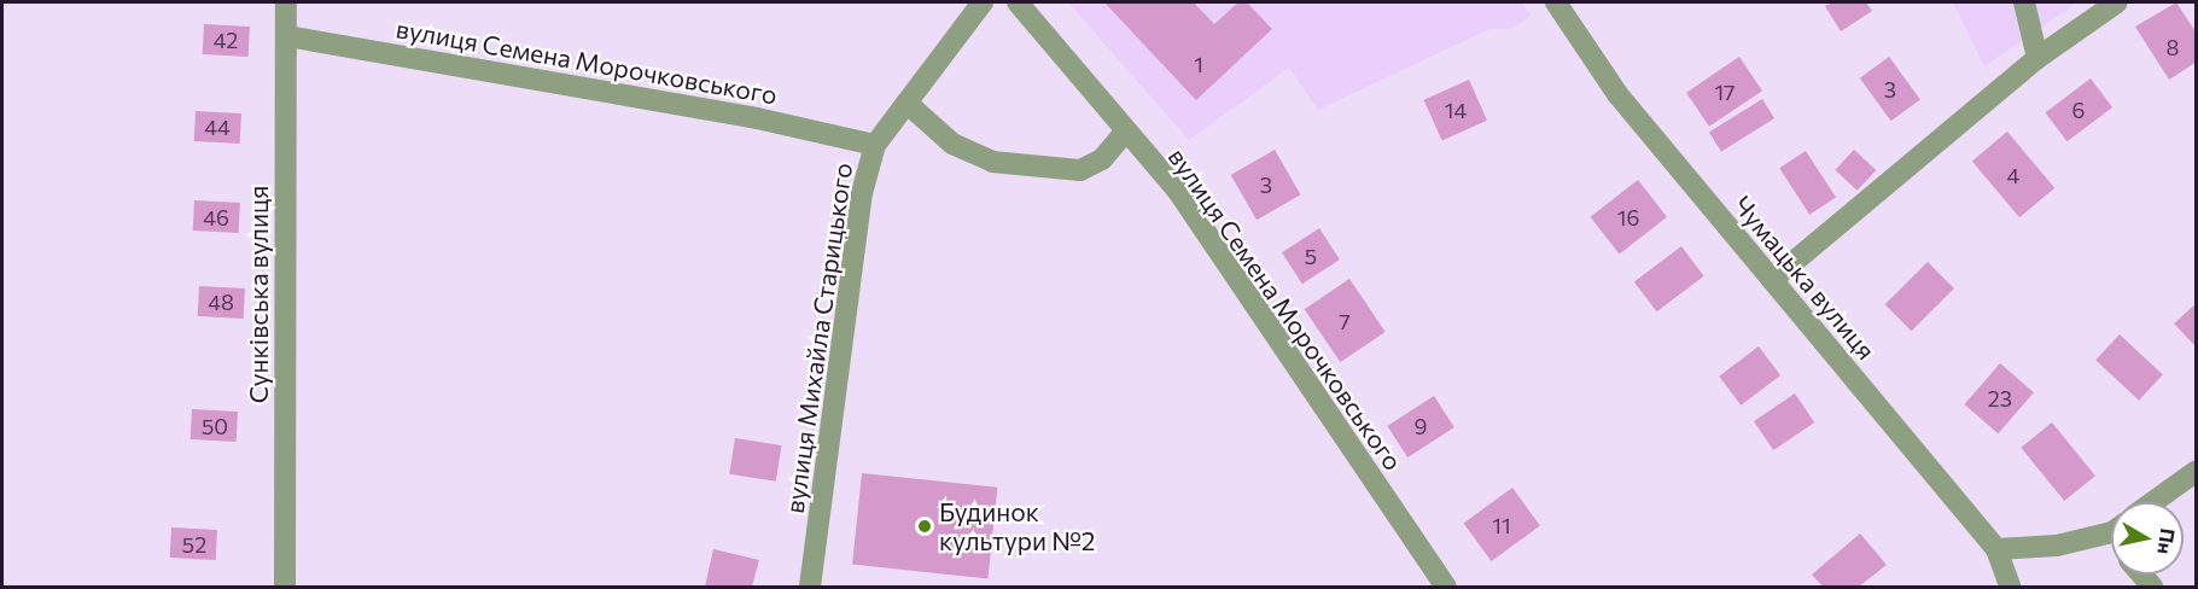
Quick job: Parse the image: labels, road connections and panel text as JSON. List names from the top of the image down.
{
  "streets": {
    "street": [
      "вулиця Семена Морочковського",
      "Чумацька вулиця",
      "Сунківська вулиця",
      "вулиця Михайла Старицького"
    ]
  },
  "crossings": [
    ["вулиця Семена Морочковського", "Сунківська вулиця"],
    ["вулиця Семена Морочковського", "вулиця Михайла Старицького"]
  ],
  "places": ["Будинок культури №2"],
  "house_numbers": [
    "42",
    "8",
    "1",
    "3",
    "17",
    "14",
    "6",
    "44",
    "4",
    "3",
    "46",
    "16",
    "5",
    "48",
    "7",
    "23",
    "50",
    "9",
    "11",
    "52"
  ],
  "north": "right"
}
